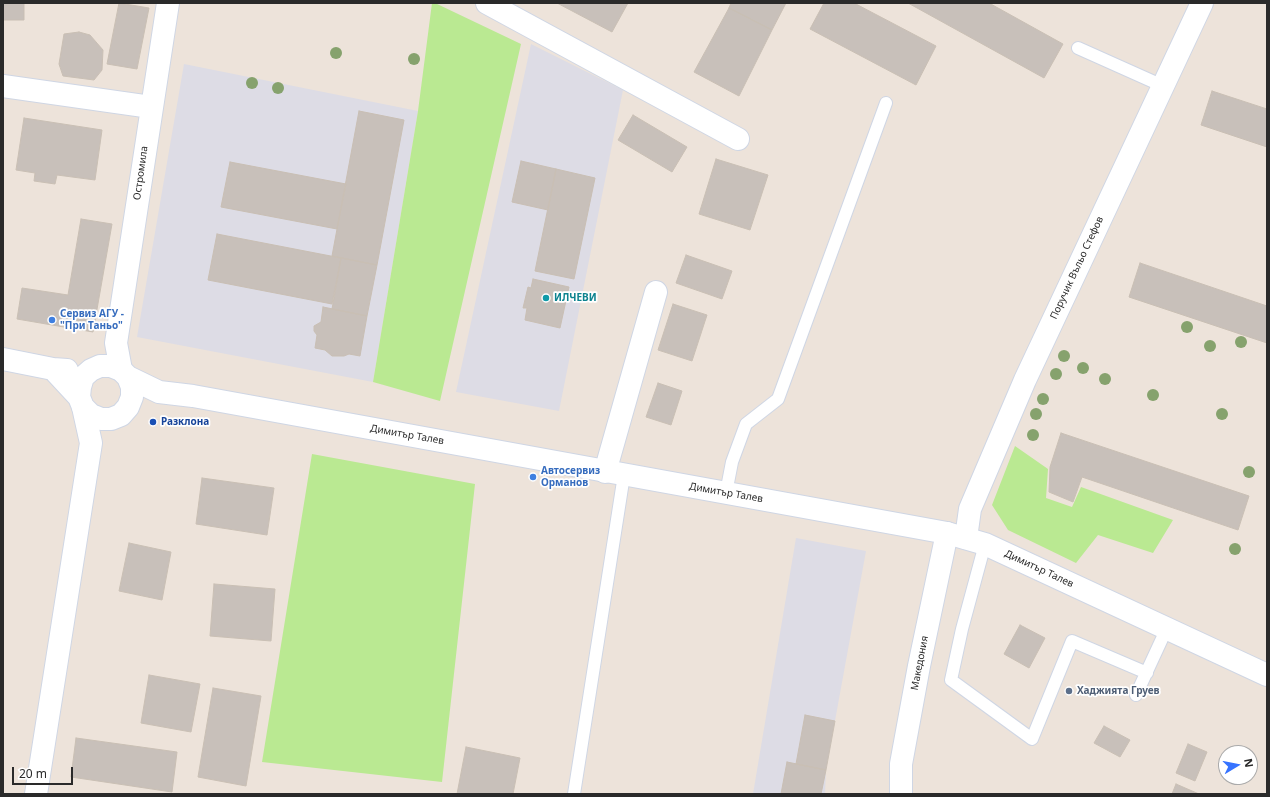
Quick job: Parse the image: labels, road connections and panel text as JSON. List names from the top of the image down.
{
  "streets": {
    "street": [
      "Остромила",
      "Поручик Въльо Стефов",
      "Димитър Талев",
      "Македония"
    ]
  },
  "crossings": [
    ["Остромила", "Димитър Талев"],
    ["Поручик Въльо Стефов", "Димитър Талев"],
    ["Поручик Въльо Стефов", "Македония"],
    ["Димитър Талев", "Македония"]
  ],
  "places": [
    "ИЛЧЕВИ",
    "Сервиз АГУ - \"При Таньо\"",
    "Разклона",
    "Автосервиз Орманов",
    "Хаджията Груев"
  ],
  "scale_bar": "20 m",
  "north": "right"
}
